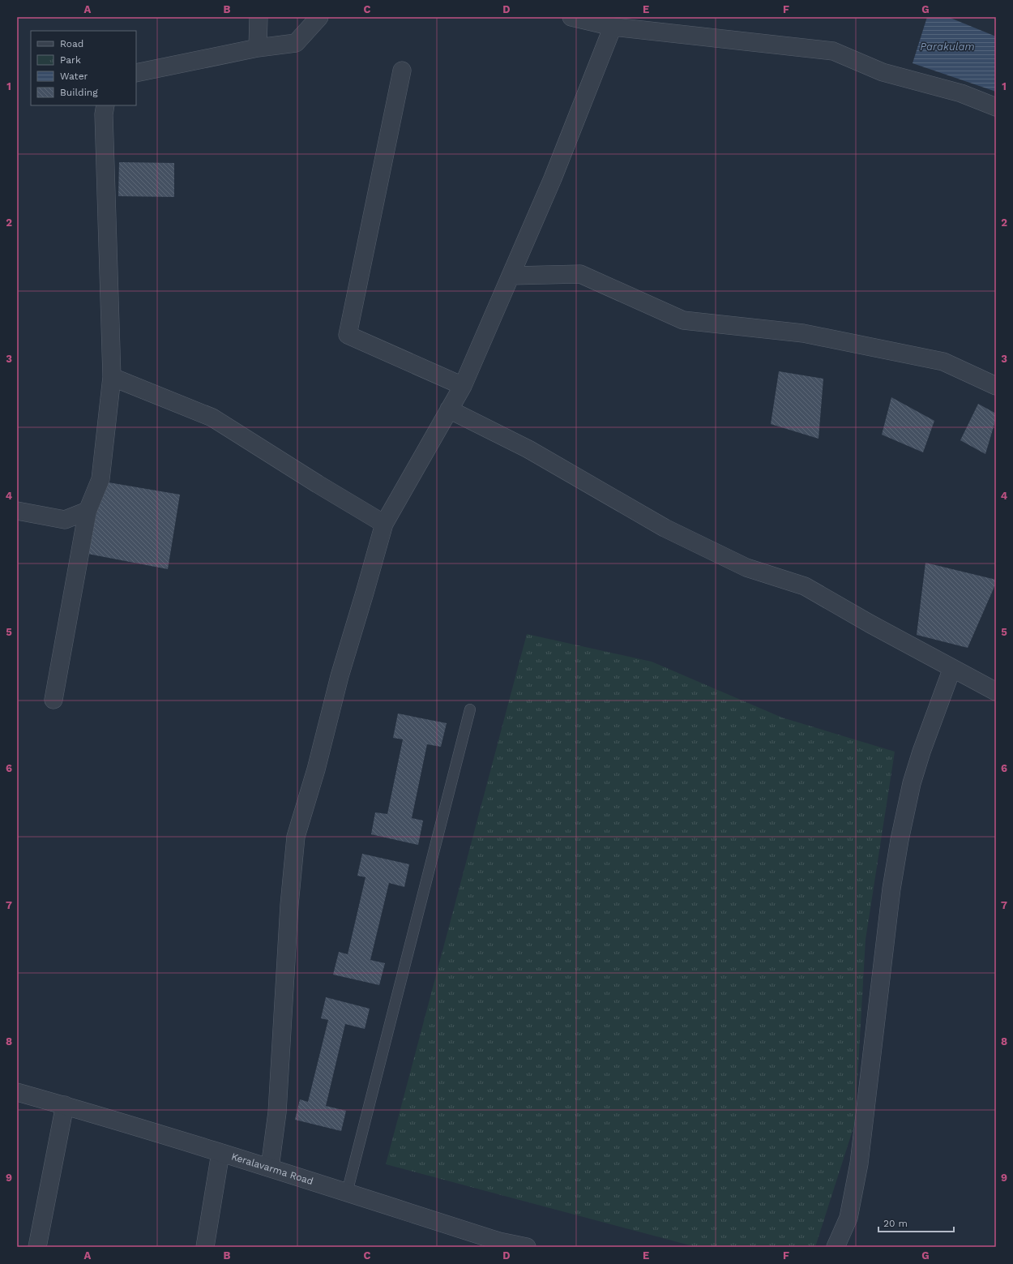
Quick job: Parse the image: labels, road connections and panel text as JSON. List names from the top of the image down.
{
  "streets": {
    "street": ["Keralavarma Road"]
  },
  "water": ["Parakulam"],
  "legend": [
    "Road",
    "Park",
    "Water",
    "Building"
  ],
  "scale_bar": "20 m",
  "grid": {
    "columns": [
      "A",
      "B",
      "C",
      "D",
      "E",
      "F",
      "G"
    ],
    "rows": [
      "1",
      "2",
      "3",
      "4",
      "5",
      "6",
      "7",
      "8",
      "9"
    ]
  }
}
